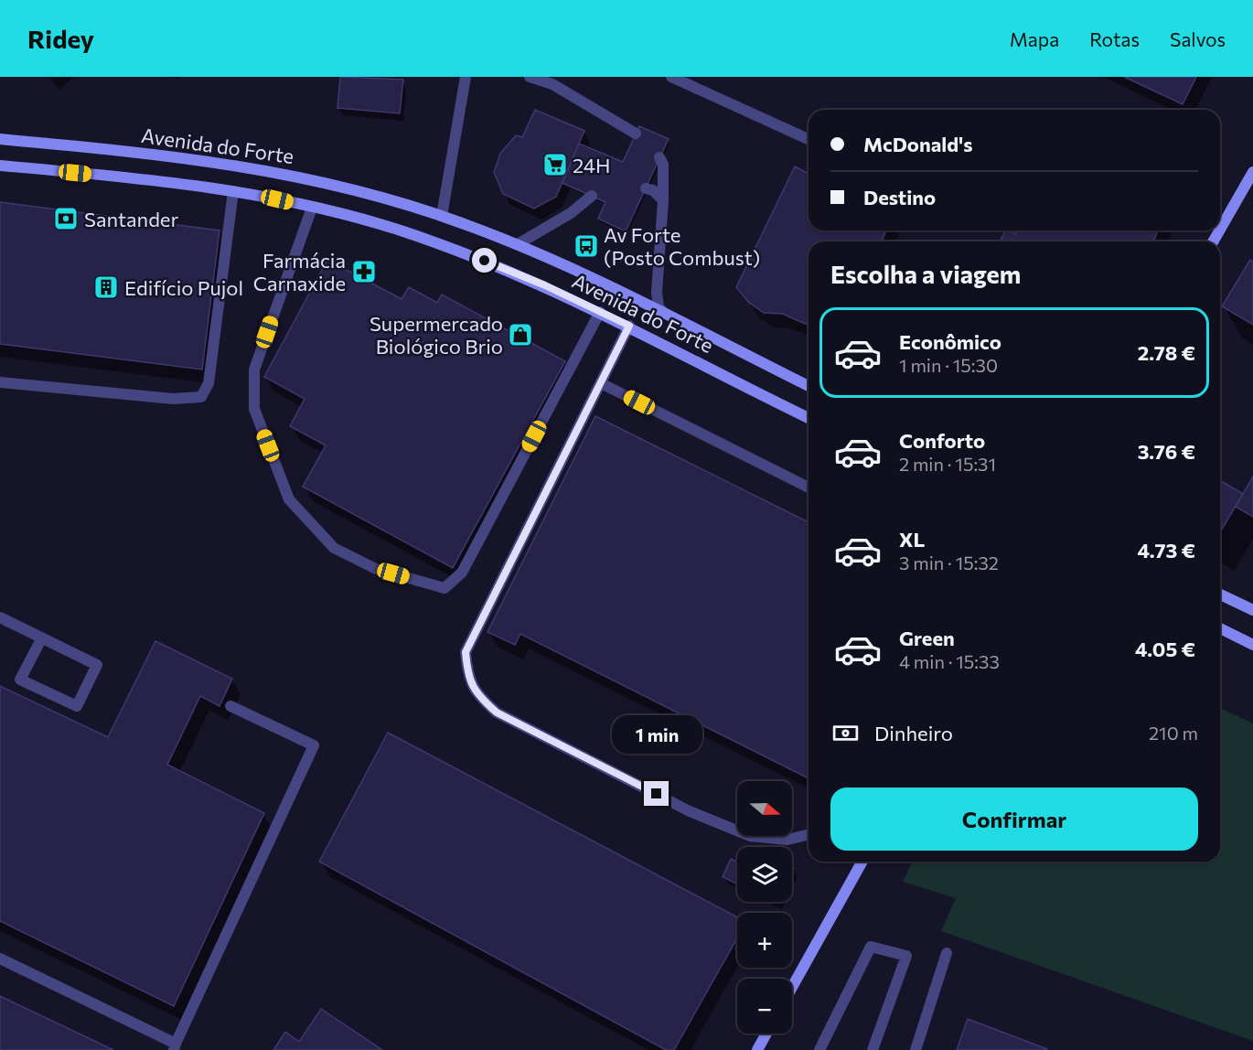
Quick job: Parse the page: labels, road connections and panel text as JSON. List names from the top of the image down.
{
  "streets": {
    "street": ["Avenida do Forte"]
  },
  "places": {
    "supermarket": ["24H"],
    "bank": ["Santander"],
    "bus stop": ["Av Forte (Posto Combust)"],
    "pharmacy": ["Farmácia Carnaxide"],
    "building": ["Edifício Pujol"],
    "shop": ["Supermercado Biológico Brio"]
  },
  "north": "right",
  "page": {
    "header": "Ridey",
    "nav": ["Mapa", "Rotas", "Salvos"],
    "banner": ["McDonald's", "Destino"],
    "heading": "Escolha a viagem",
    "list": [
      {
        "name": "Econômico",
        "note": "1 min · 15:30",
        "value": "2.78 €"
      },
      {
        "name": "Conforto",
        "note": "2 min · 15:31",
        "value": "3.76 €"
      },
      {
        "name": "XL",
        "note": "3 min · 15:32",
        "value": "4.73 €"
      },
      {
        "name": "Green",
        "note": "4 min · 15:33",
        "value": "4.05 €"
      }
    ],
    "pay": ["Dinheiro", "210 m"],
    "bubble": "1 min",
    "buttons": "Confirmar",
    "map_buttons": ["+", "−"]
  }
}
